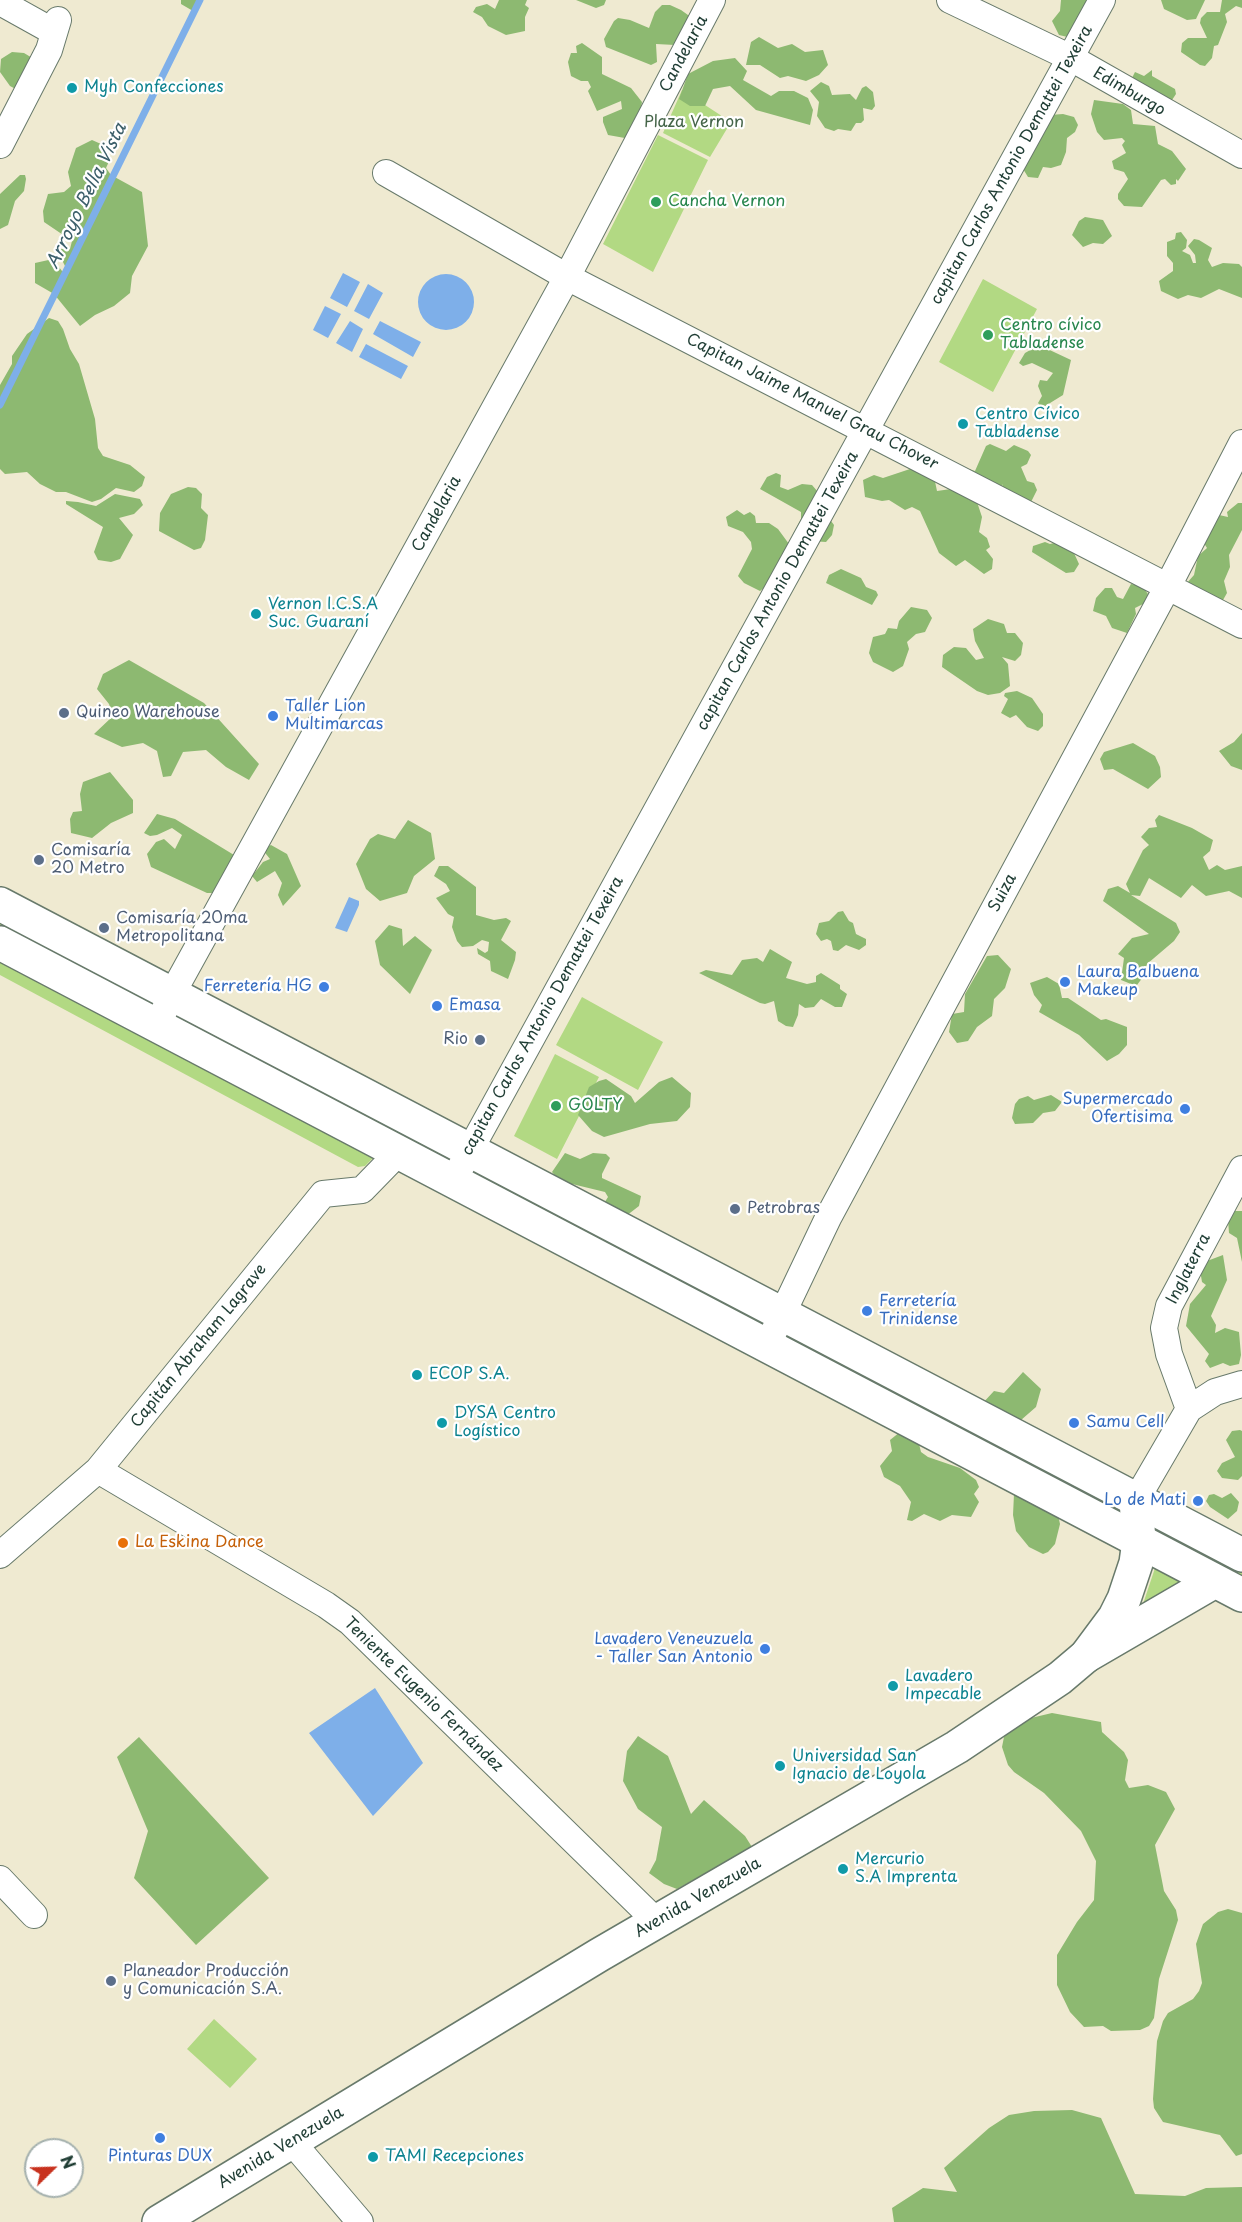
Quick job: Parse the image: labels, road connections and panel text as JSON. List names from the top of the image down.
{
  "streets": {
    "main road": ["Avenida Venezuela"],
    "street": [
      "Candelaria",
      "Edimburgo",
      "capitan Carlos Antonio Demattei Texeira",
      "Capitan Jaime Manuel Grau Chover",
      "Suiza",
      "Inglaterra",
      "Capitán Abraham Lagrave",
      "Teniente Eugenio Fernández"
    ]
  },
  "crossings": [
    ["Candelaria", "Capitan Jaime Manuel Grau Chover"],
    ["Edimburgo", "capitan Carlos Antonio Demattei Texeira"],
    ["capitan Carlos Antonio Demattei Texeira", "Capitan Jaime Manuel Grau Chover"],
    ["Capitan Jaime Manuel Grau Chover", "Suiza"],
    ["Capitán Abraham Lagrave", "Teniente Eugenio Fernández"],
    ["Teniente Eugenio Fernández", "Avenida Venezuela"]
  ],
  "water": ["Arroyo Bella Vista"],
  "parks": ["Plaza Vernon"],
  "places": [
    "Myh Confecciones",
    "Cancha Vernon",
    "Centro cívico Tabladense",
    "Centro Cívico Tabladense",
    "Vernon I.C.S.A Suc. Guaraní",
    "Quineo Warehouse",
    "Taller Lion Multimarcas",
    "Comisaría 20 Metro",
    "Comisaría 20ma Metropolitana",
    "Laura Balbuena Makeup",
    "Ferretería HG",
    "Emasa",
    "Rio",
    "GOLTY",
    "Supermercado Ofertisima",
    "Petrobras",
    "Ferretería Trinidense",
    "ECOP S.A.",
    "DYSA Centro Logístico",
    "Samu Cell",
    "Lo de Mati",
    "La Eskina Dance",
    "Lavadero Veneuzuela - Taller San Antonio",
    "Lavadero Impecable",
    "Universidad San Ignacio de Loyola",
    "Mercurio S.A Imprenta",
    "Planeador Producción y Comunicación S.A.",
    "Pinturas DUX",
    "TAMI Recepciones"
  ],
  "north": "top right"
}
